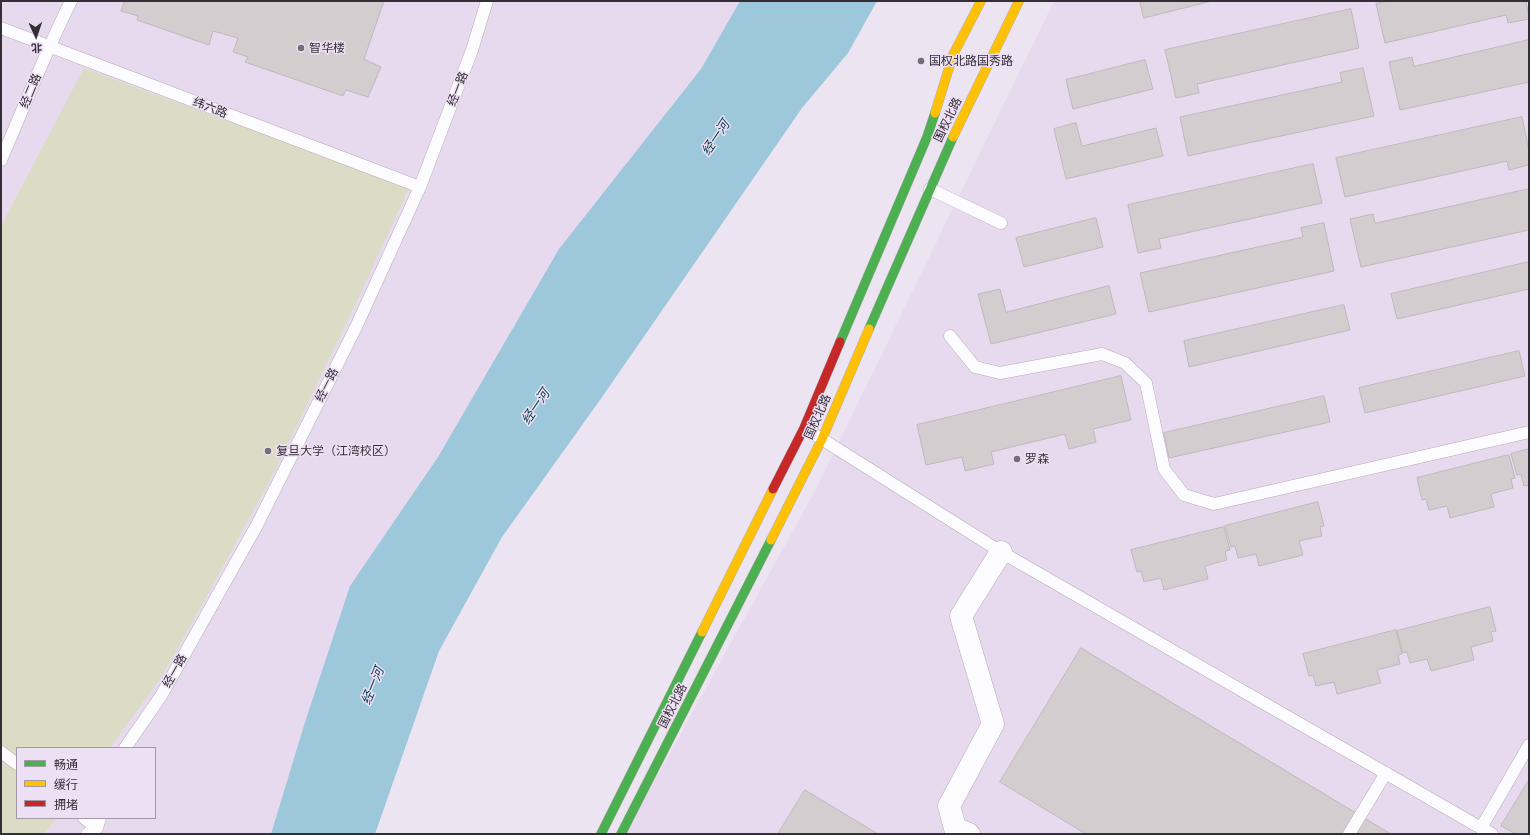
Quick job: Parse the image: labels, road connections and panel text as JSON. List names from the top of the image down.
{
  "streets": {
    "main road": ["国权北路"],
    "lane": ["经一路", "经二路", "纬六路"]
  },
  "crossings": [
    ["经一路", "纬六路"],
    ["经二路", "纬六路"]
  ],
  "water": ["经一河"],
  "places": [
    "智华楼",
    "国权北路国秀路",
    "复旦大学（江湾校区）",
    "罗森"
  ],
  "legend": ["畅通", "缓行", "拥堵"],
  "north": "bottom"
}
